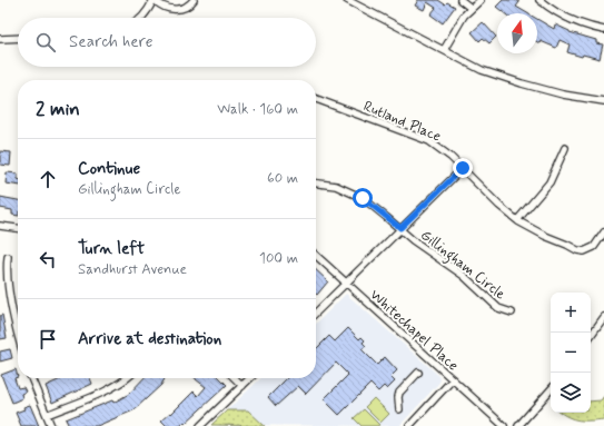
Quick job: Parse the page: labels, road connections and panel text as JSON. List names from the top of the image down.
{
  "streets": {
    "street": ["Rutland Place", "Gillingham Circle", "Whitechapel Place"]
  },
  "north": "top",
  "page": {
    "search": "Search here",
    "heading": ["2 min", "Walk · 160 m"],
    "list": [
      ["Continue", "Gillingham Circle", "60 m"],
      ["Turn left", "Sandhurst Avenue", "100 m"],
      "Arrive at destination"
    ],
    "map_buttons": ["+", "−"]
  }
}
